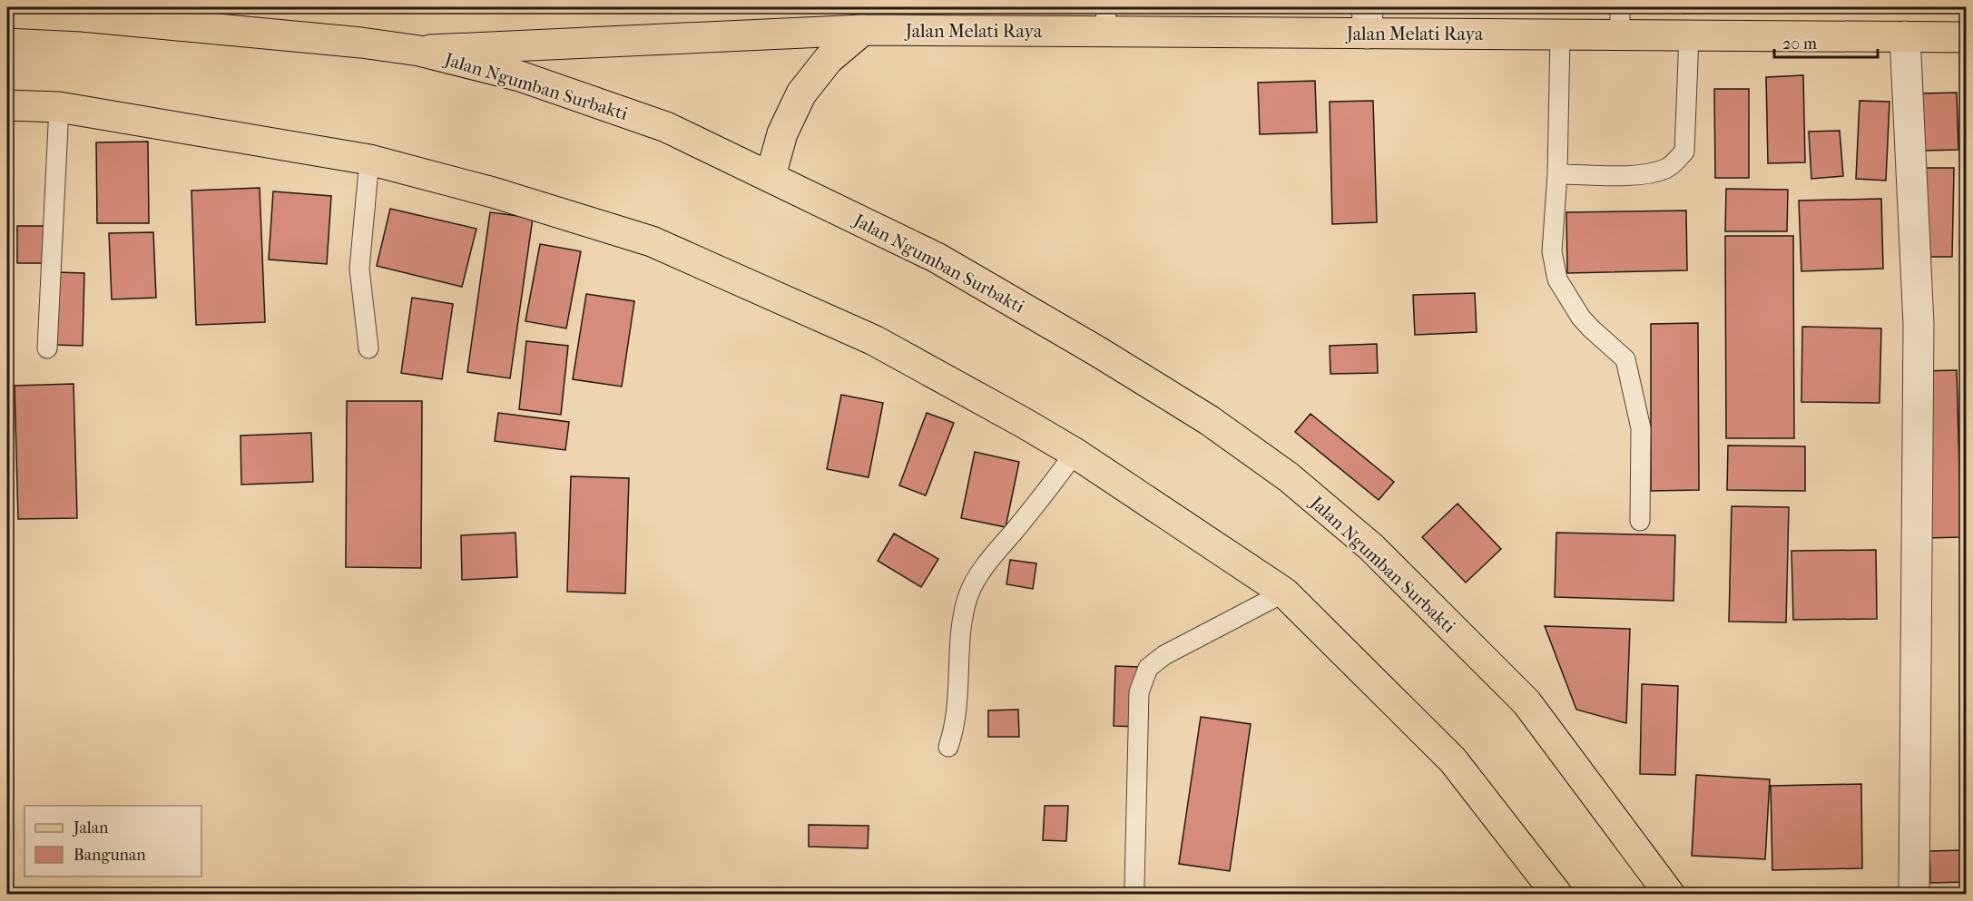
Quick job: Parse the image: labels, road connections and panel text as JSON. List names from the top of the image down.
{
  "streets": {
    "main road": ["Jalan Melati Raya", "Jalan Ngumban Surbakti"]
  },
  "crossings": [
    ["Jalan Melati Raya", "Jalan Ngumban Surbakti"]
  ],
  "legend": ["Jalan", "Bangunan"],
  "scale_bar": "20 m"
}
